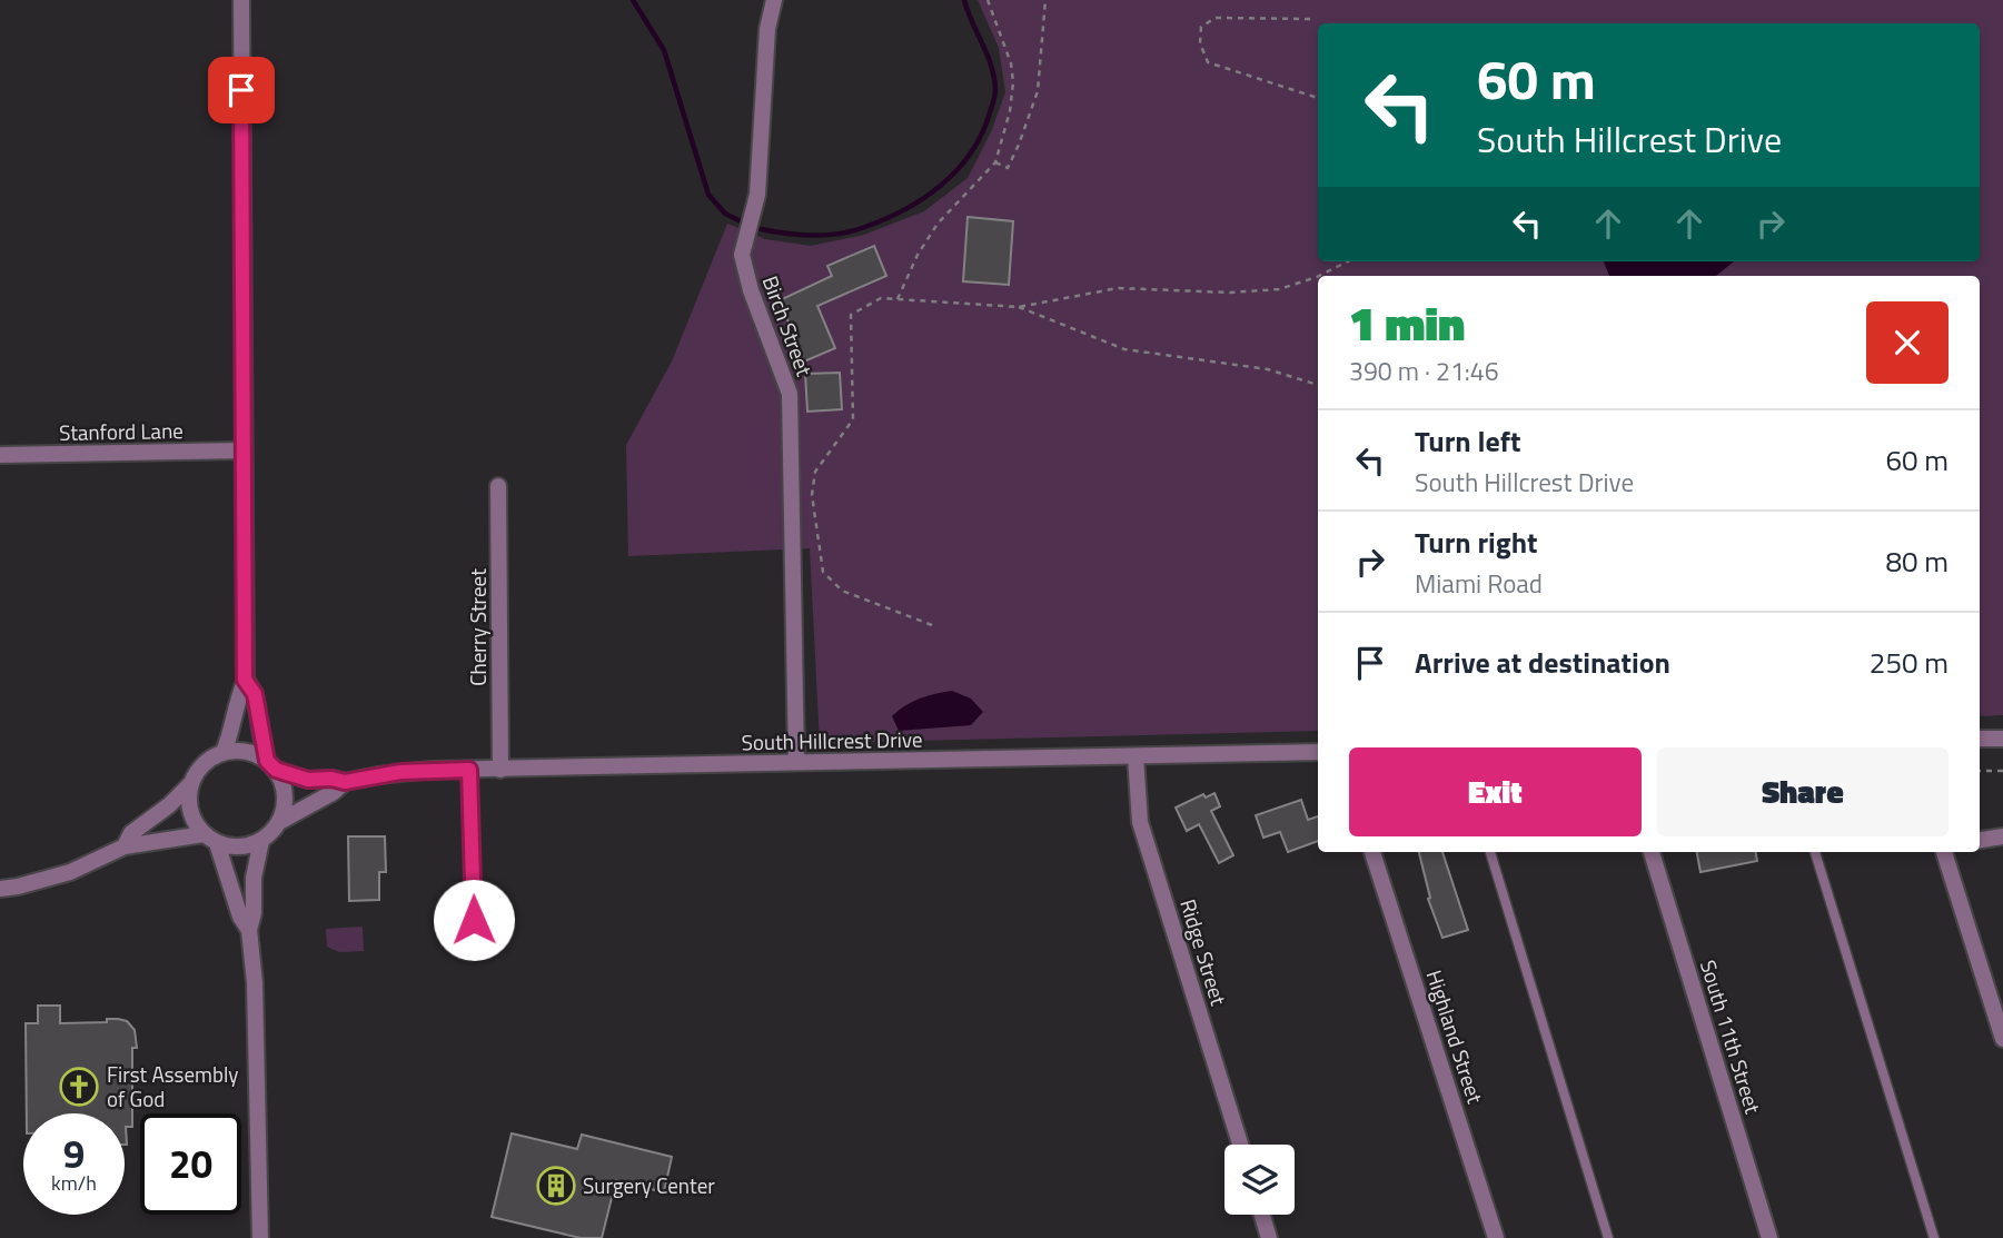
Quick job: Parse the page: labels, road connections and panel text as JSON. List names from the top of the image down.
{
  "streets": {
    "street": [
      "Birch Street",
      "Stanford Lane",
      "Cherry Street",
      "South Hillcrest Drive",
      "Ridge Street",
      "Highland Street",
      "South 11th Street"
    ]
  },
  "crossings": [
    ["Birch Street", "South Hillcrest Drive"],
    ["Cherry Street", "South Hillcrest Drive"],
    ["South Hillcrest Drive", "Ridge Street"]
  ],
  "places": {
    "church": ["First Assembly of God"],
    "building": ["Surgery Center"]
  },
  "page": {
    "turn": ["60 m", "South Hillcrest Drive"],
    "heading": ["1 min", "390 m · 21:46"],
    "list": [
      {
        "name": "Turn left",
        "note": "South Hillcrest Drive",
        "value": "60 m"
      },
      {
        "name": "Turn right",
        "note": "Miami Road",
        "value": "80 m"
      },
      {
        "name": "Arrive at destination",
        "value": "250 m"
      }
    ],
    "buttons": ["Exit", "Share"],
    "speed": "9 km/h",
    "limit": "20"
  }
}
